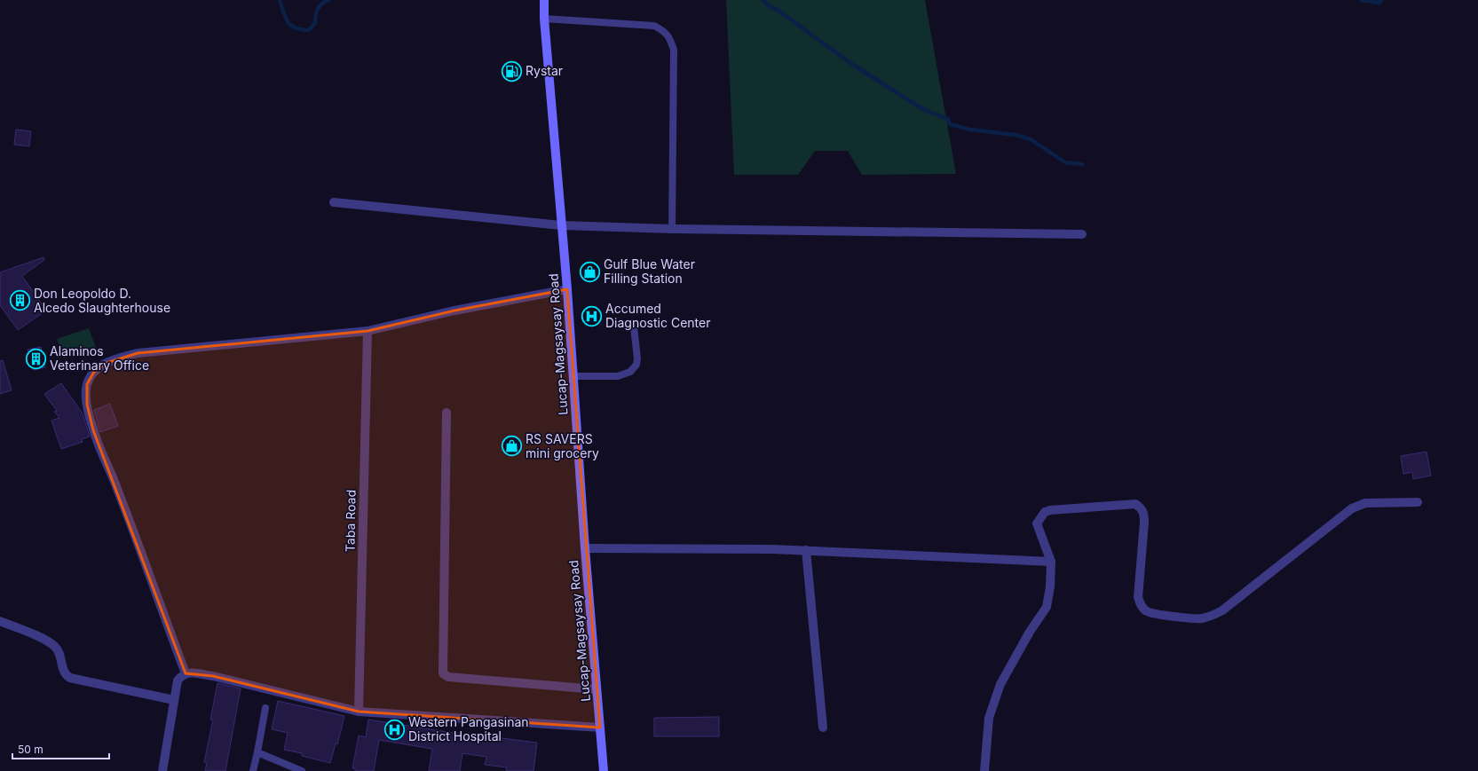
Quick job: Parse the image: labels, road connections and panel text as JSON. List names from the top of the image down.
{
  "streets": {
    "street": ["Lucap-Magsaysay Road", "Taba Road"]
  },
  "places": {
    "fuel station": ["Rystar"],
    "shop": ["Gulf Blue Water Filling Station", "RS SAVERS mini grocery"],
    "building": ["Don Leopoldo D. Alcedo Slaughterhouse", "Alaminos Veterinary Office"],
    "hospital": ["Accumed Diagnostic Center", "Western Pangasinan District Hospital"]
  },
  "scale_bar": "50 m"
}
